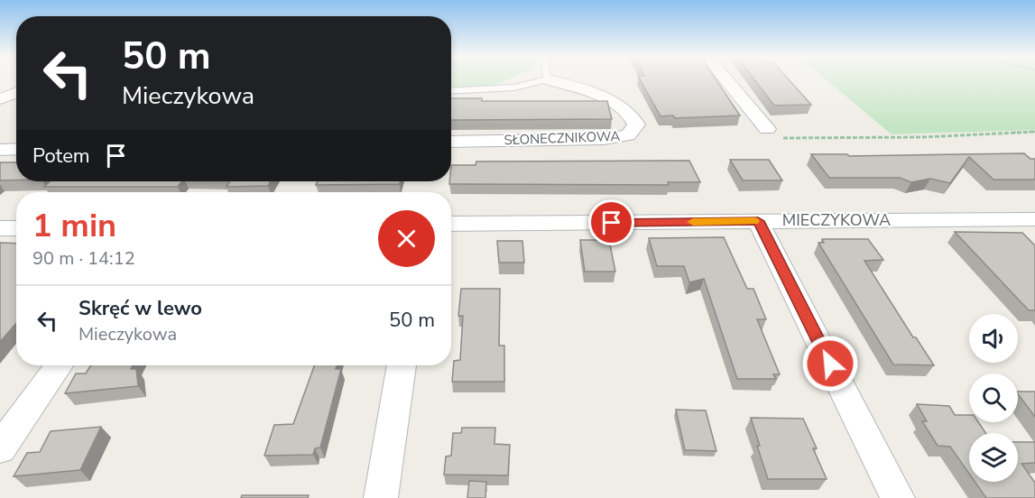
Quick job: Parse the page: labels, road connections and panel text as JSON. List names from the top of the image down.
{
  "streets": {
    "street": ["SŁONECZNIKOWA", "MIECZYKOWA"]
  },
  "page": {
    "turn": ["50 m", "Mieczykowa"],
    "then": "Potem",
    "heading": ["1 min", "90 m · 14:12"],
    "list": [
      {
        "name": "Skręć w lewo",
        "note": "Mieczykowa",
        "value": "50 m"
      }
    ]
  }
}
